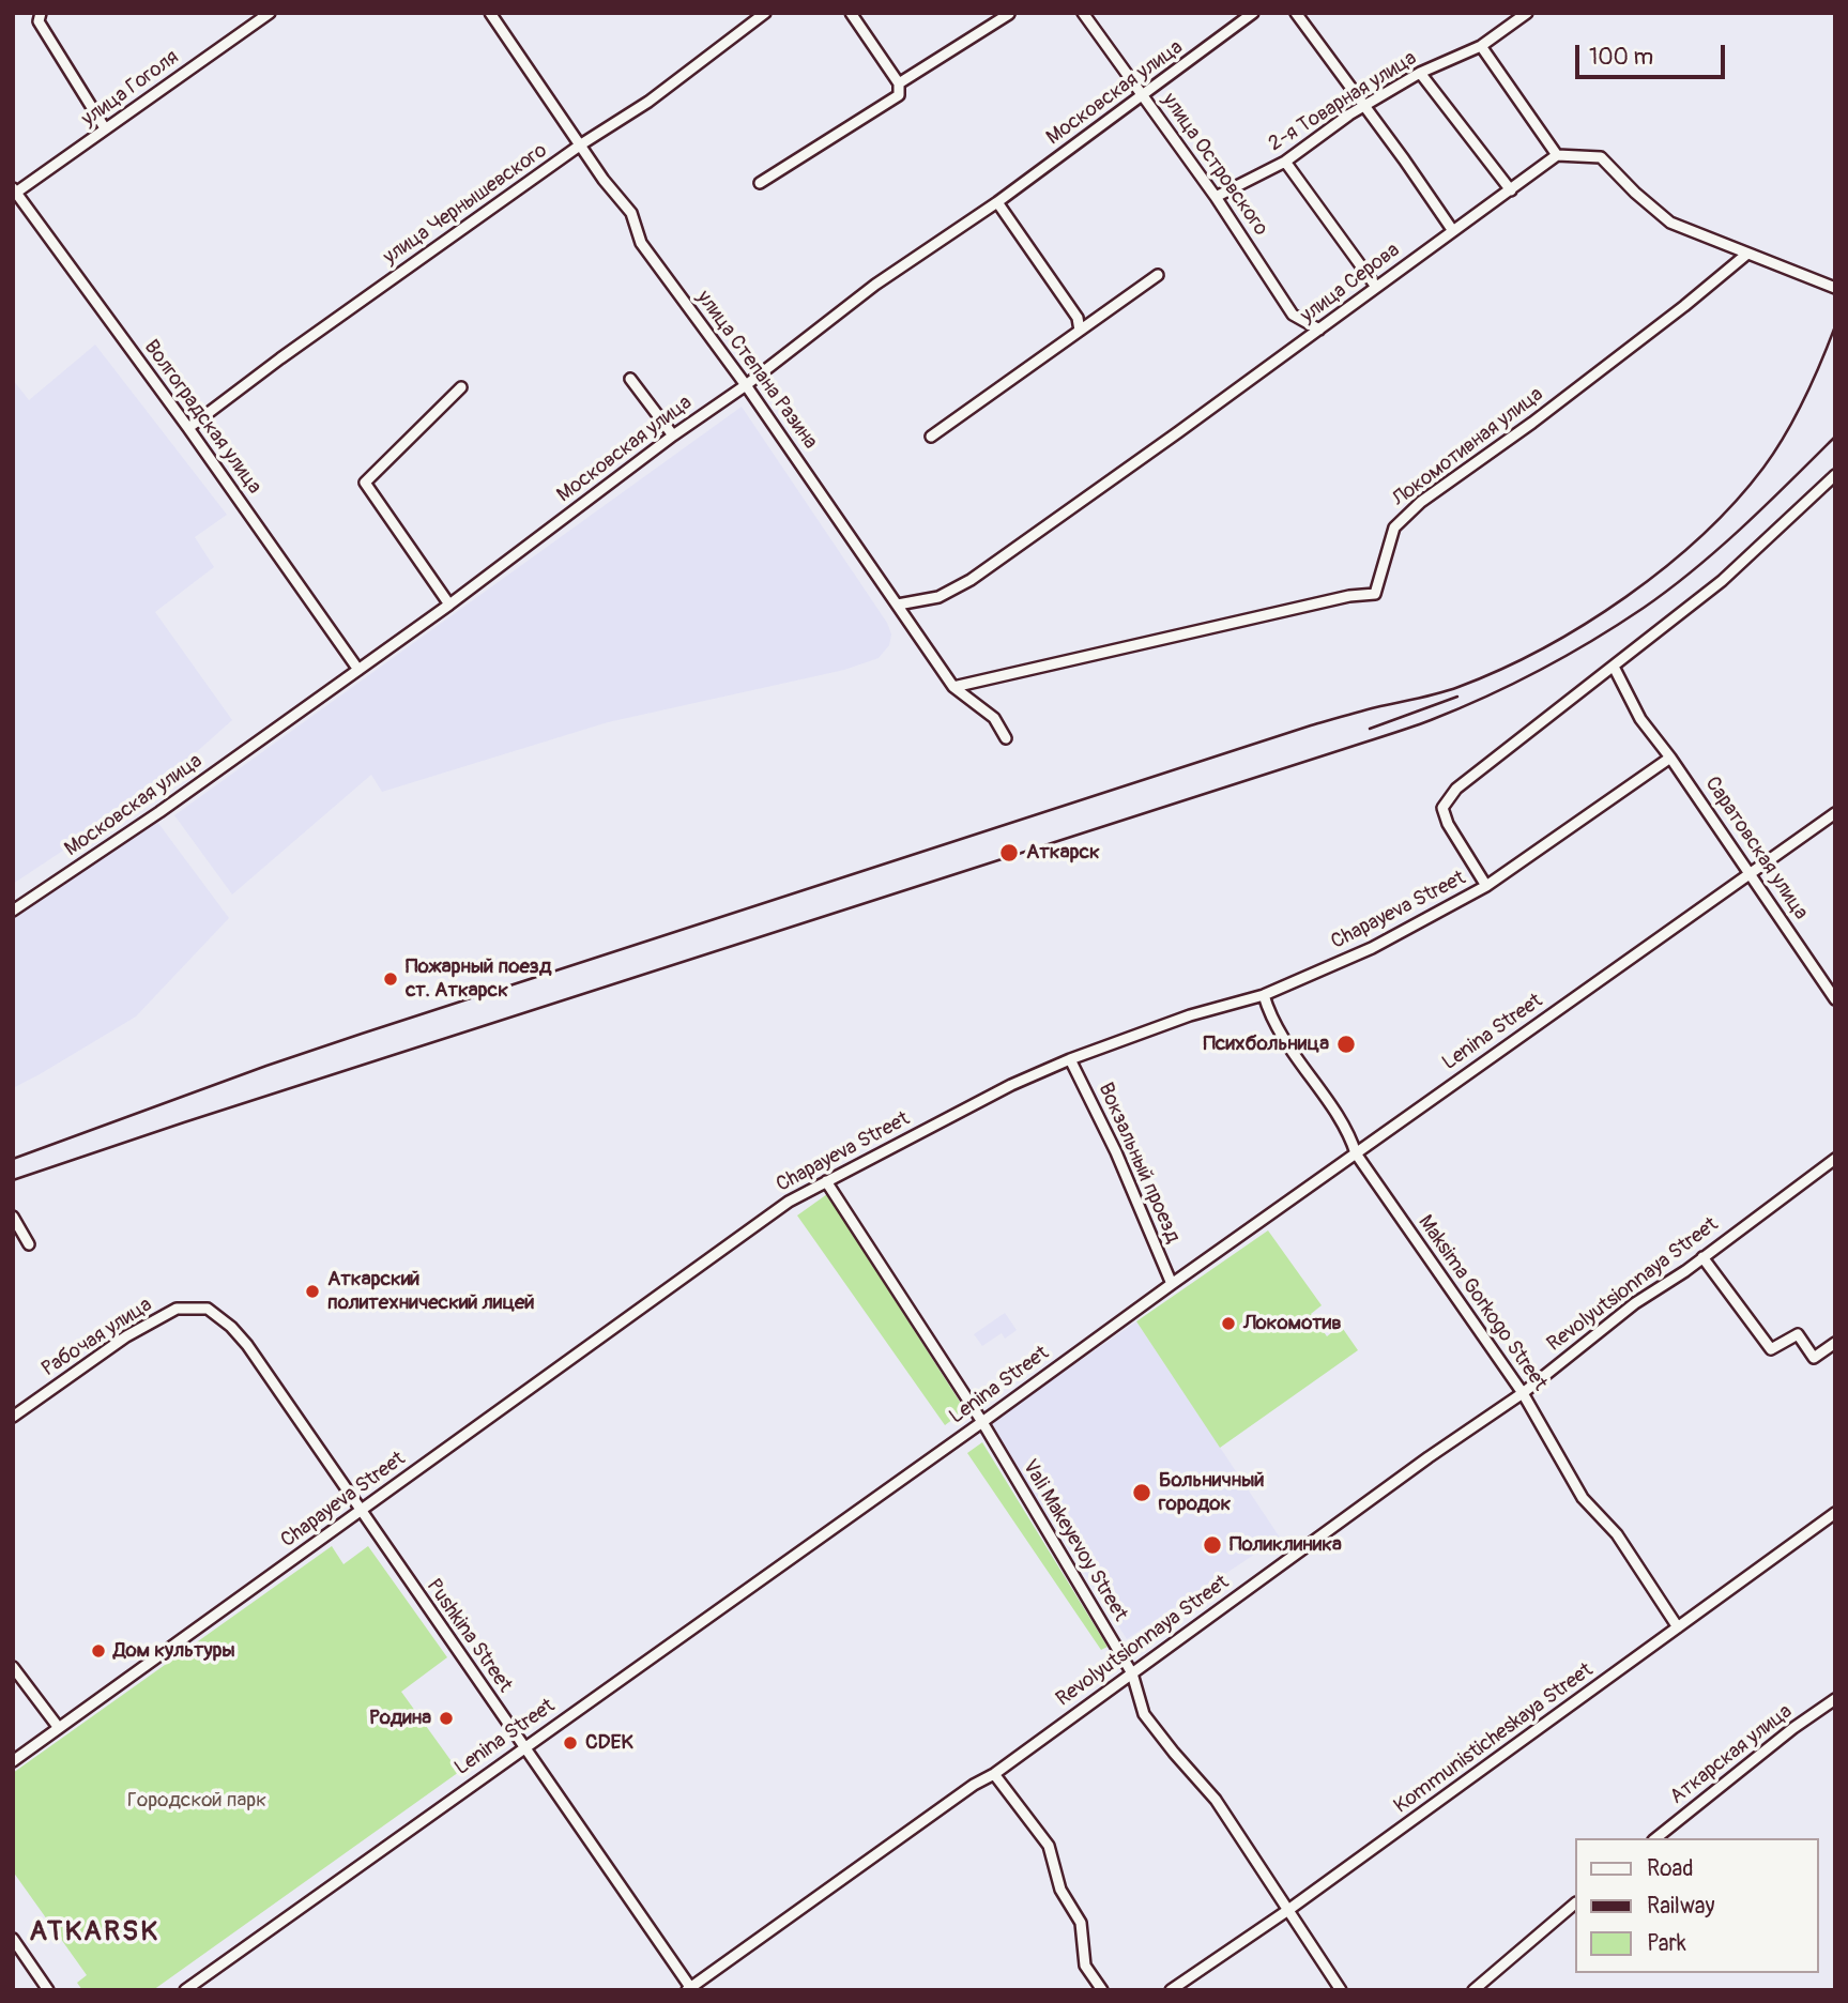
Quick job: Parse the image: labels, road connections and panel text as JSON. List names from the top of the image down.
{
  "streets": {
    "street": [
      "улица Гоголя",
      "Московская улица",
      "2-я Товарная улица",
      "улица Островского",
      "улица Чернышевского",
      "улица Серова",
      "улица Степана Разина",
      "Волгоградская улица",
      "Локомотивная улица",
      "Саратовская улица",
      "Chapayeva Street",
      "Lenina Street",
      "Вокзальный проезд",
      "Revolyutsionnaya Street",
      "Maksima Gorkogo Street",
      "Рабочая улица",
      "Vali Makeyevoy Street",
      "Pushkina Street",
      "Kommunisticheskaya Street",
      "Аткарская улица"
    ]
  },
  "crossings": [
    ["улица Гоголя", "Волгоградская улица"],
    ["Московская улица", "улица Островского"],
    ["Московская улица", "улица Степана Разина"],
    ["Московская улица", "Волгоградская улица"],
    ["2-я Товарная улица", "улица Островского"],
    ["улица Островского", "улица Серова"],
    ["улица Чернышевского", "улица Степана Разина"],
    ["улица Чернышевского", "Волгоградская улица"],
    ["улица Серова", "улица Степана Разина"],
    ["улица Степана Разина", "Локомотивная улица"],
    ["Саратовская улица", "Chapayeva Street"],
    ["Саратовская улица", "Lenina Street"],
    ["Chapayeva Street", "Вокзальный проезд"],
    ["Chapayeva Street", "Maksima Gorkogo Street"],
    ["Chapayeva Street", "Vali Makeyevoy Street"],
    ["Chapayeva Street", "Pushkina Street"],
    ["Lenina Street", "Вокзальный проезд"],
    ["Lenina Street", "Maksima Gorkogo Street"],
    ["Lenina Street", "Vali Makeyevoy Street"],
    ["Lenina Street", "Pushkina Street"],
    ["Revolyutsionnaya Street", "Maksima Gorkogo Street"],
    ["Revolyutsionnaya Street", "Vali Makeyevoy Street"],
    ["Revolyutsionnaya Street", "Pushkina Street"],
    ["Maksima Gorkogo Street", "Kommunisticheskaya Street"],
    ["Рабочая улица", "Pushkina Street"],
    ["Vali Makeyevoy Street", "Kommunisticheskaya Street"]
  ],
  "districts": ["ATKARSK"],
  "parks": ["Городской парк"],
  "places": [
    "Аткарск",
    "Пожарный поезд ст. Аткарск",
    "Психбольница",
    "Аткарский политехнический лицей",
    "Локомотив",
    "Больничный городок",
    "Поликлиника",
    "Дом культуры",
    "Родина",
    "CDEK"
  ],
  "legend": ["Road", "Railway", "Park"],
  "scale_bar": "100 m"
}
